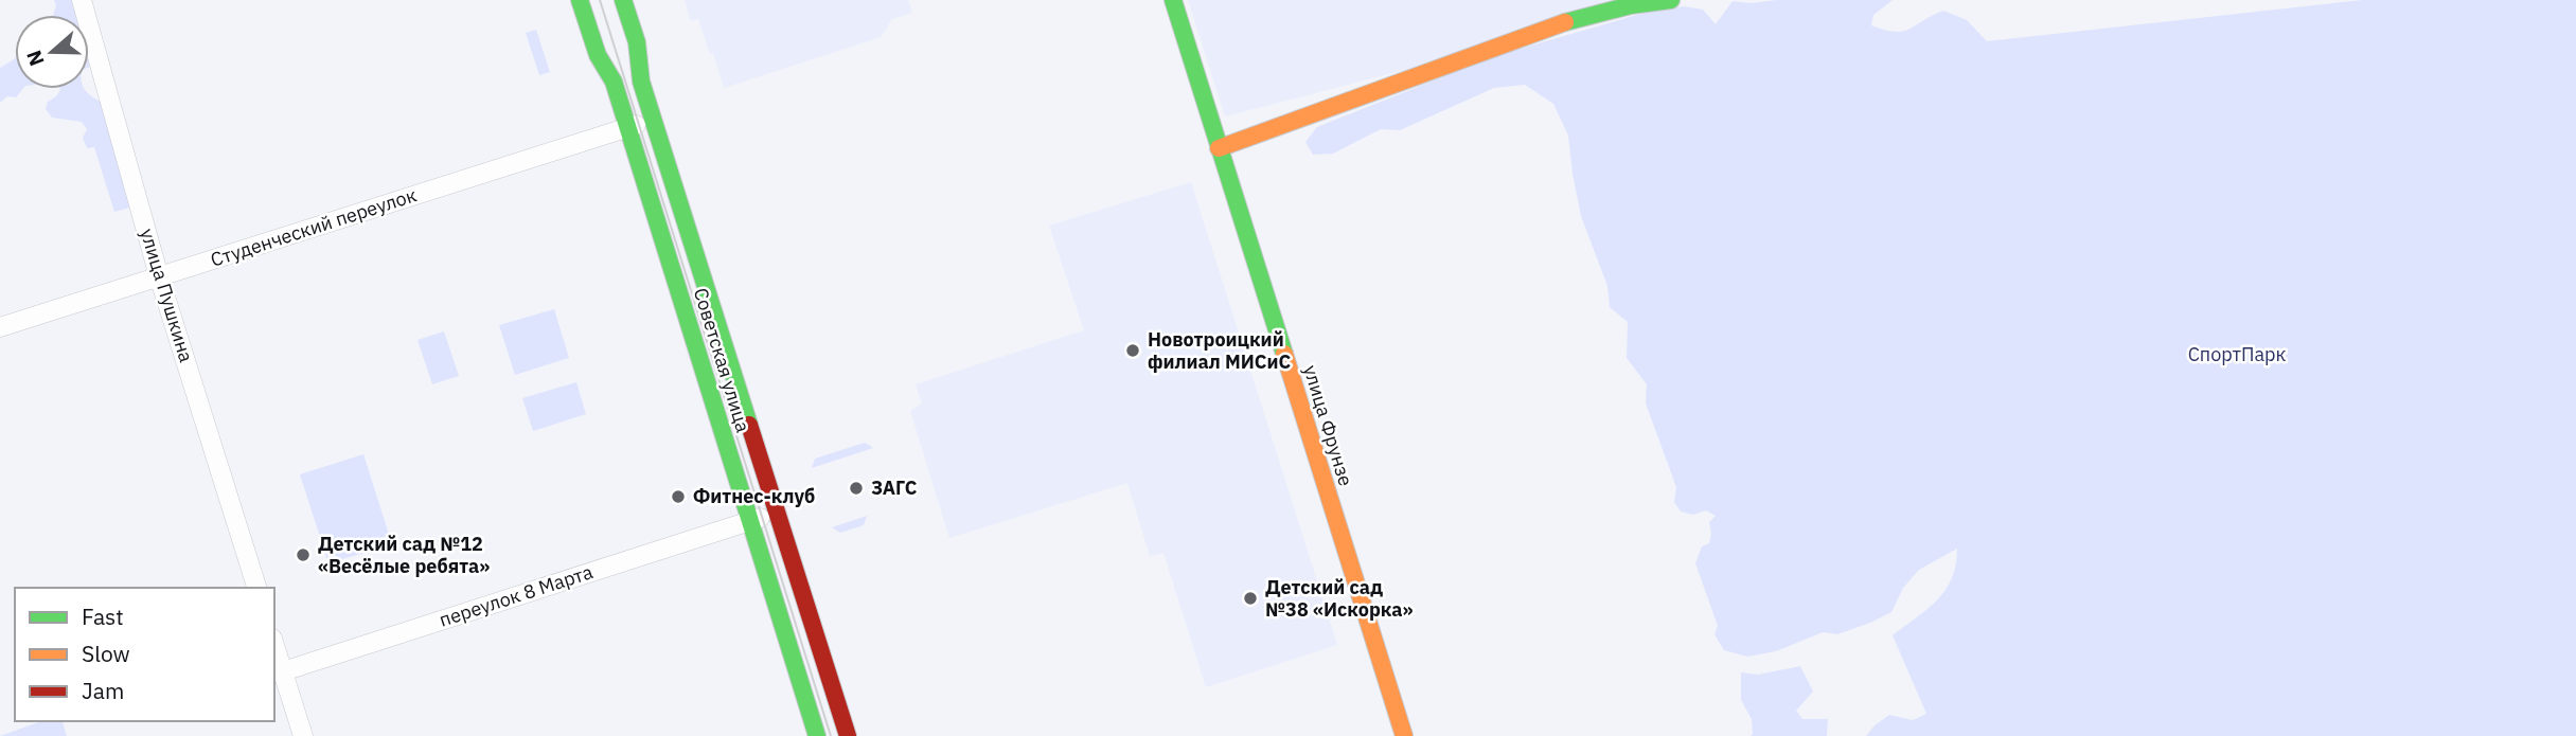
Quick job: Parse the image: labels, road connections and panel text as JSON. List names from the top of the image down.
{
  "streets": {
    "main road": ["Советская улица", "улица Фрунзе"],
    "street": ["Студенческий переулок", "улица Пушкина", "переулок 8 Марта"]
  },
  "crossings": [
    ["Студенческий переулок", "улица Пушкина"],
    ["Студенческий переулок", "Советская улица"],
    ["Советская улица", "переулок 8 Марта"]
  ],
  "parks": ["СпортПарк"],
  "places": [
    "Новотроицкий филиал МИСиС",
    "ЗАГС",
    "Фитнес-клуб",
    "Детский сад №12 «Весёлые ребята»",
    "Детский сад №38 «Искорка»"
  ],
  "legend": ["Fast", "Slow", "Jam"],
  "north": "left"
}
